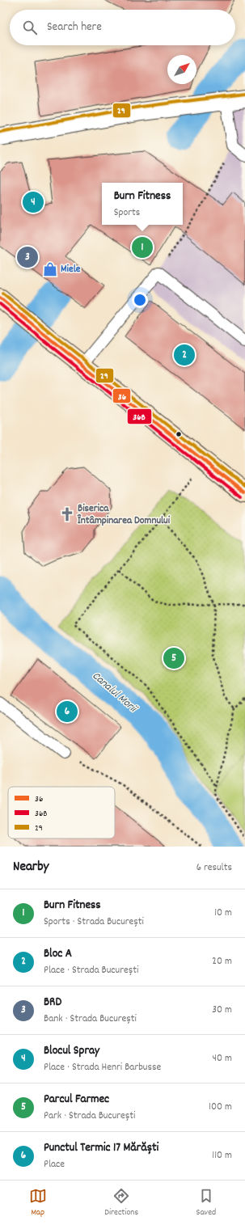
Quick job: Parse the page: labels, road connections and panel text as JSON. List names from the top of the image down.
{
  "water": ["Canalul Morii"],
  "places": {
    "shop": ["Miele"],
    "church": ["Biserica Întâmpinarea Domnului"]
  },
  "lines": ["transit line 29", "transit line 36", "transit line 36B"],
  "legend": ["36", "36B", "29"],
  "north": "top right",
  "page": {
    "search": "Search here",
    "popup": ["Burn Fitness", "Sports"],
    "pins": [
      "4",
      "1",
      "3",
      "2",
      "5",
      "6"
    ],
    "heading": ["Nearby", "6 results"],
    "list": [
      {
        "mark": "1",
        "name": "Burn Fitness",
        "note": "Sports · Strada București",
        "value": "10 m"
      },
      {
        "mark": "2",
        "name": "Bloc A",
        "note": "Place · Strada București",
        "value": "20 m"
      },
      {
        "mark": "3",
        "name": "BRD",
        "note": "Bank · Strada București",
        "value": "30 m"
      },
      {
        "mark": "4",
        "name": "Blocul Spray",
        "note": "Place · Strada Henri Barbusse",
        "value": "40 m"
      },
      {
        "mark": "5",
        "name": "Parcul Farmec",
        "note": "Park · Strada București",
        "value": "100 m"
      },
      {
        "mark": "6",
        "name": "Punctul Termic 17 Mărăști",
        "note": "Place",
        "value": "110 m"
      }
    ],
    "nav": ["Map", "Directions", "Saved"]
  }
}
